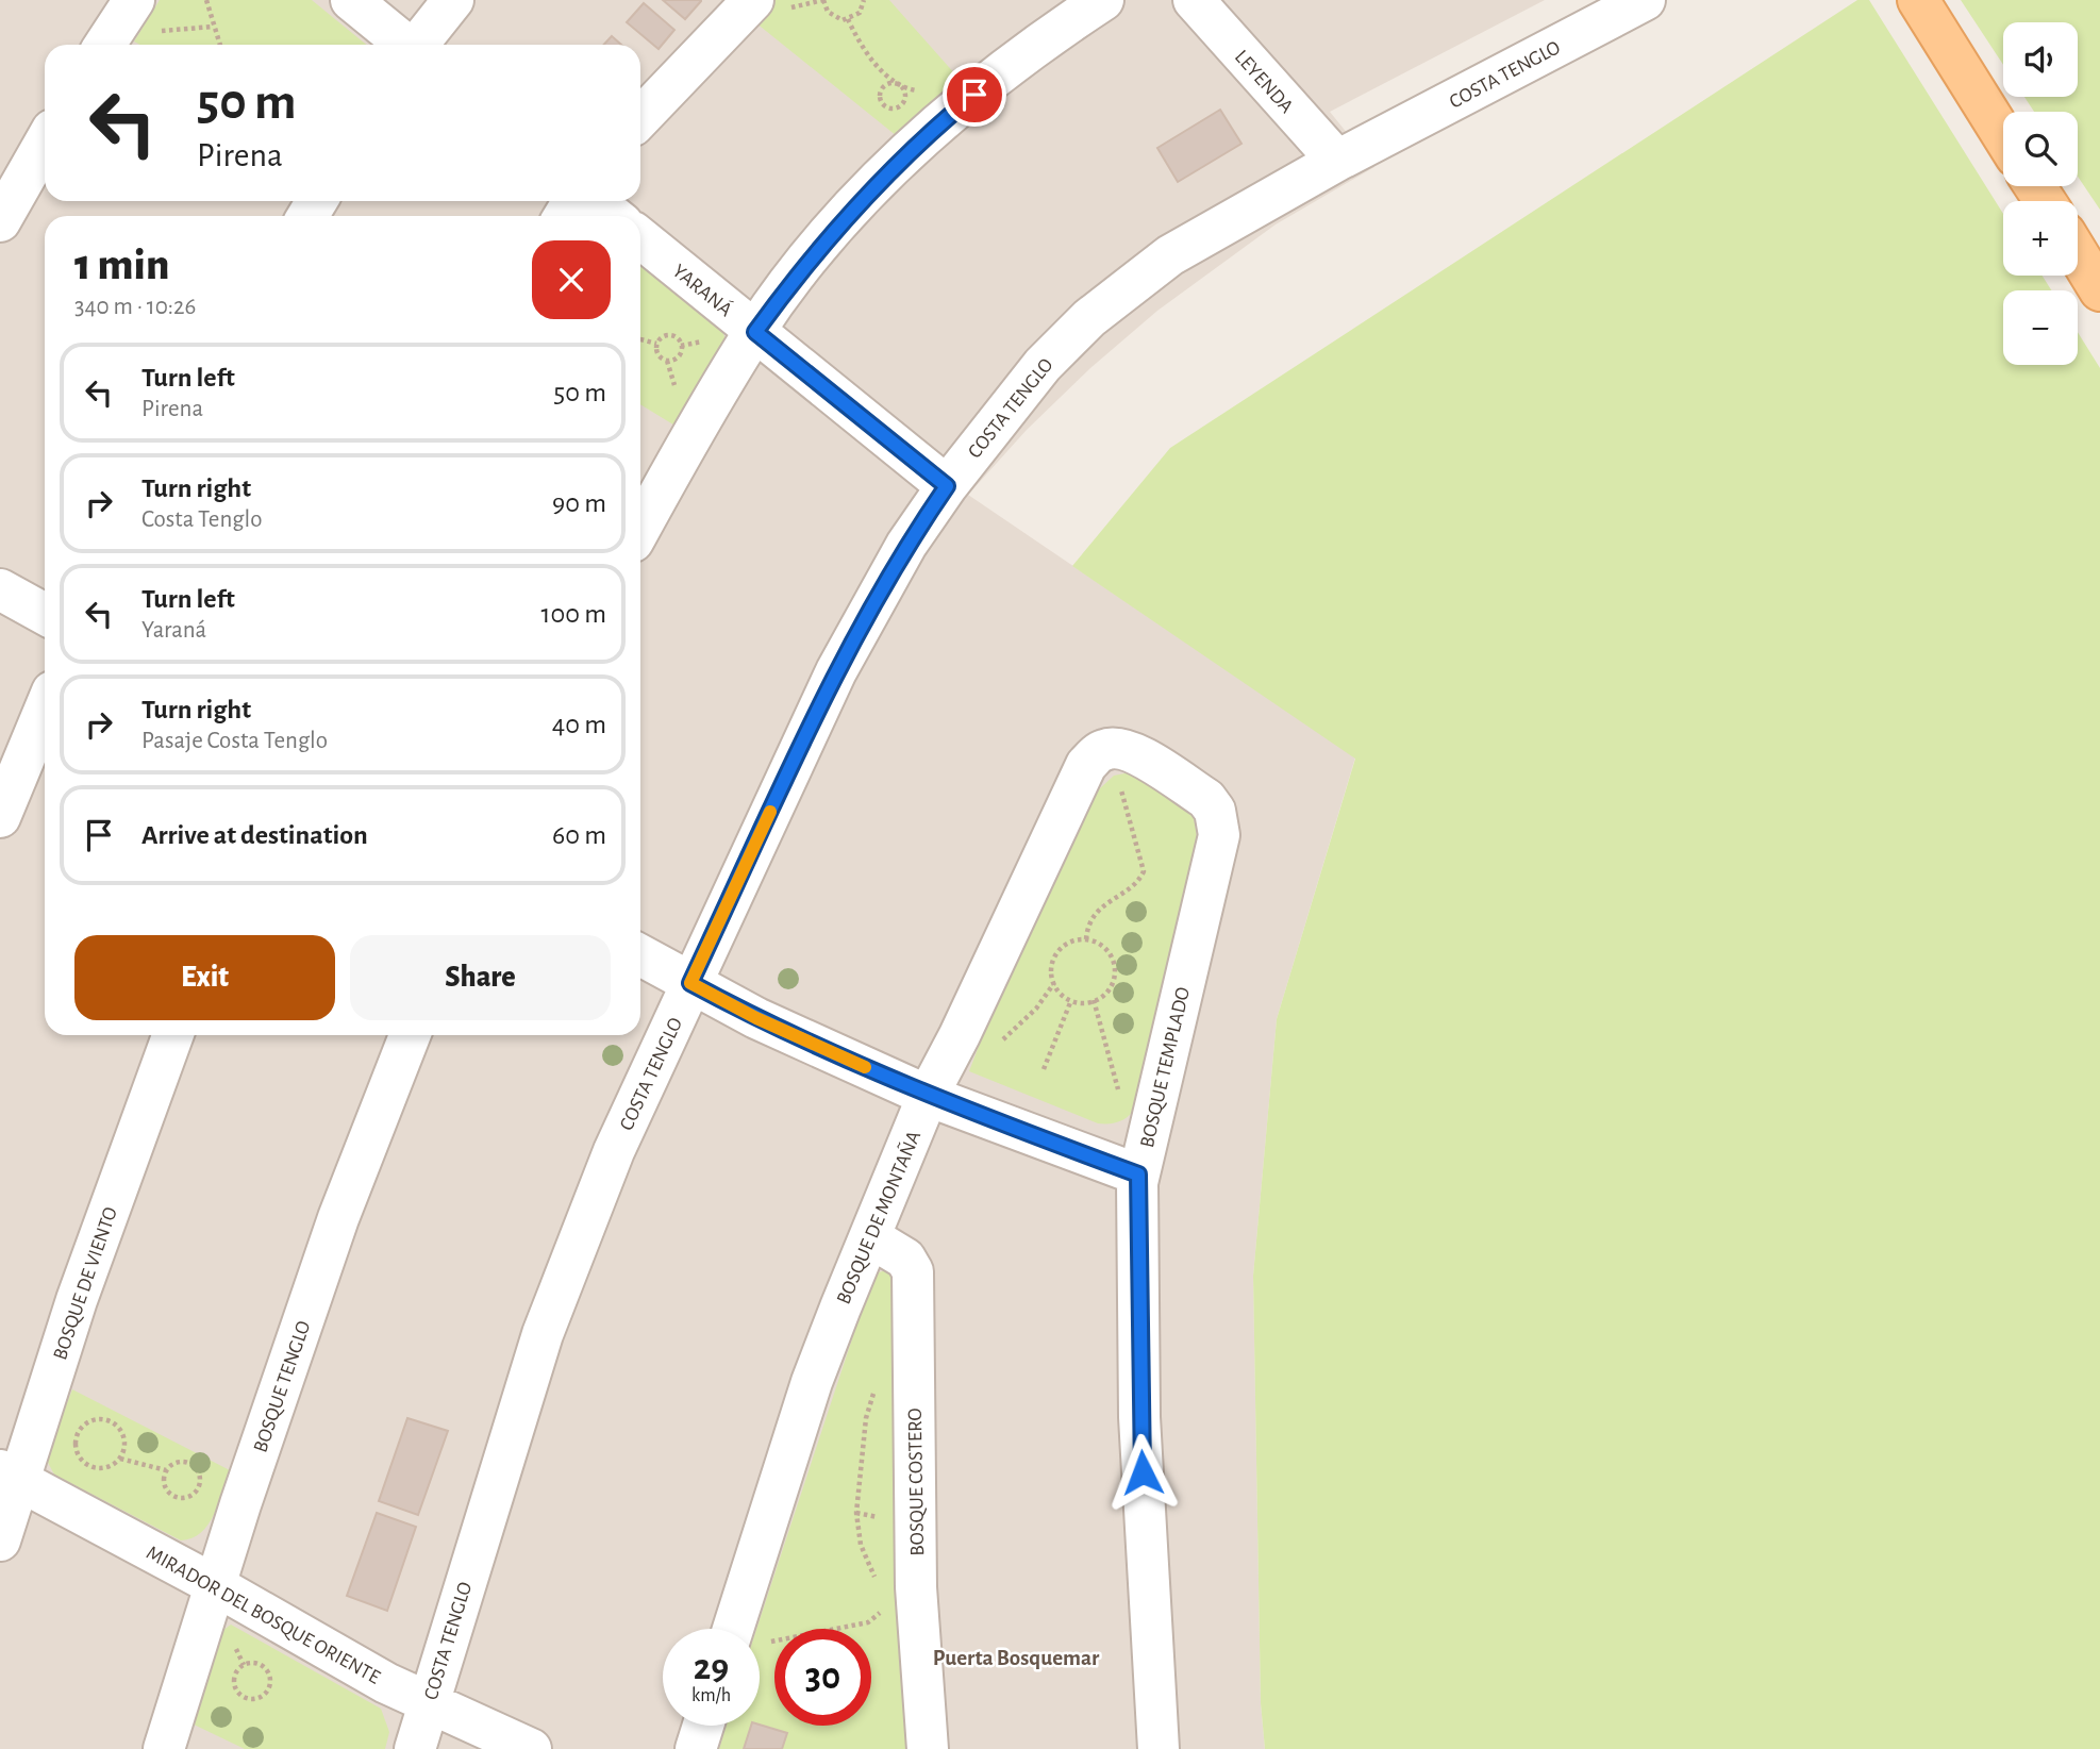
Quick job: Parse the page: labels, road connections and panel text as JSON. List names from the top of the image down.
{
  "streets": {
    "street": [
      "COSTA TENGLO",
      "LEYENDA",
      "YARANÁ",
      "BOSQUE TEMPLADO",
      "BOSQUE DE MONTAÑA",
      "BOSQUE DE VIENTO",
      "BOSQUE TENGLO",
      "BOSQUE COSTERO",
      "MIRADOR DEL BOSQUE ORIENTE"
    ]
  },
  "crossings": [
    ["COSTA TENGLO", "LEYENDA"],
    ["COSTA TENGLO", "YARANÁ"],
    ["COSTA TENGLO", "MIRADOR DEL BOSQUE ORIENTE"],
    ["BOSQUE TEMPLADO", "BOSQUE DE MONTAÑA"],
    ["BOSQUE DE MONTAÑA", "BOSQUE COSTERO"],
    ["BOSQUE DE VIENTO", "MIRADOR DEL BOSQUE ORIENTE"],
    ["BOSQUE TENGLO", "MIRADOR DEL BOSQUE ORIENTE"]
  ],
  "districts": ["Puerta Bosquemar"],
  "page": {
    "map_buttons": ["+", "−"],
    "turn": ["50 m", "Pirena"],
    "heading": ["1 min", "340 m · 10:26"],
    "list": [
      {
        "name": "Turn left",
        "note": "Pirena",
        "value": "50 m"
      },
      {
        "name": "Turn right",
        "note": "Costa Tenglo",
        "value": "90 m"
      },
      {
        "name": "Turn left",
        "note": "Yaraná",
        "value": "100 m"
      },
      {
        "name": "Turn right",
        "note": "Pasaje Costa Tenglo",
        "value": "40 m"
      },
      {
        "name": "Arrive at destination",
        "value": "60 m"
      }
    ],
    "buttons": ["Exit", "Share"],
    "speed": "29 km/h",
    "limit": "30"
  }
}
